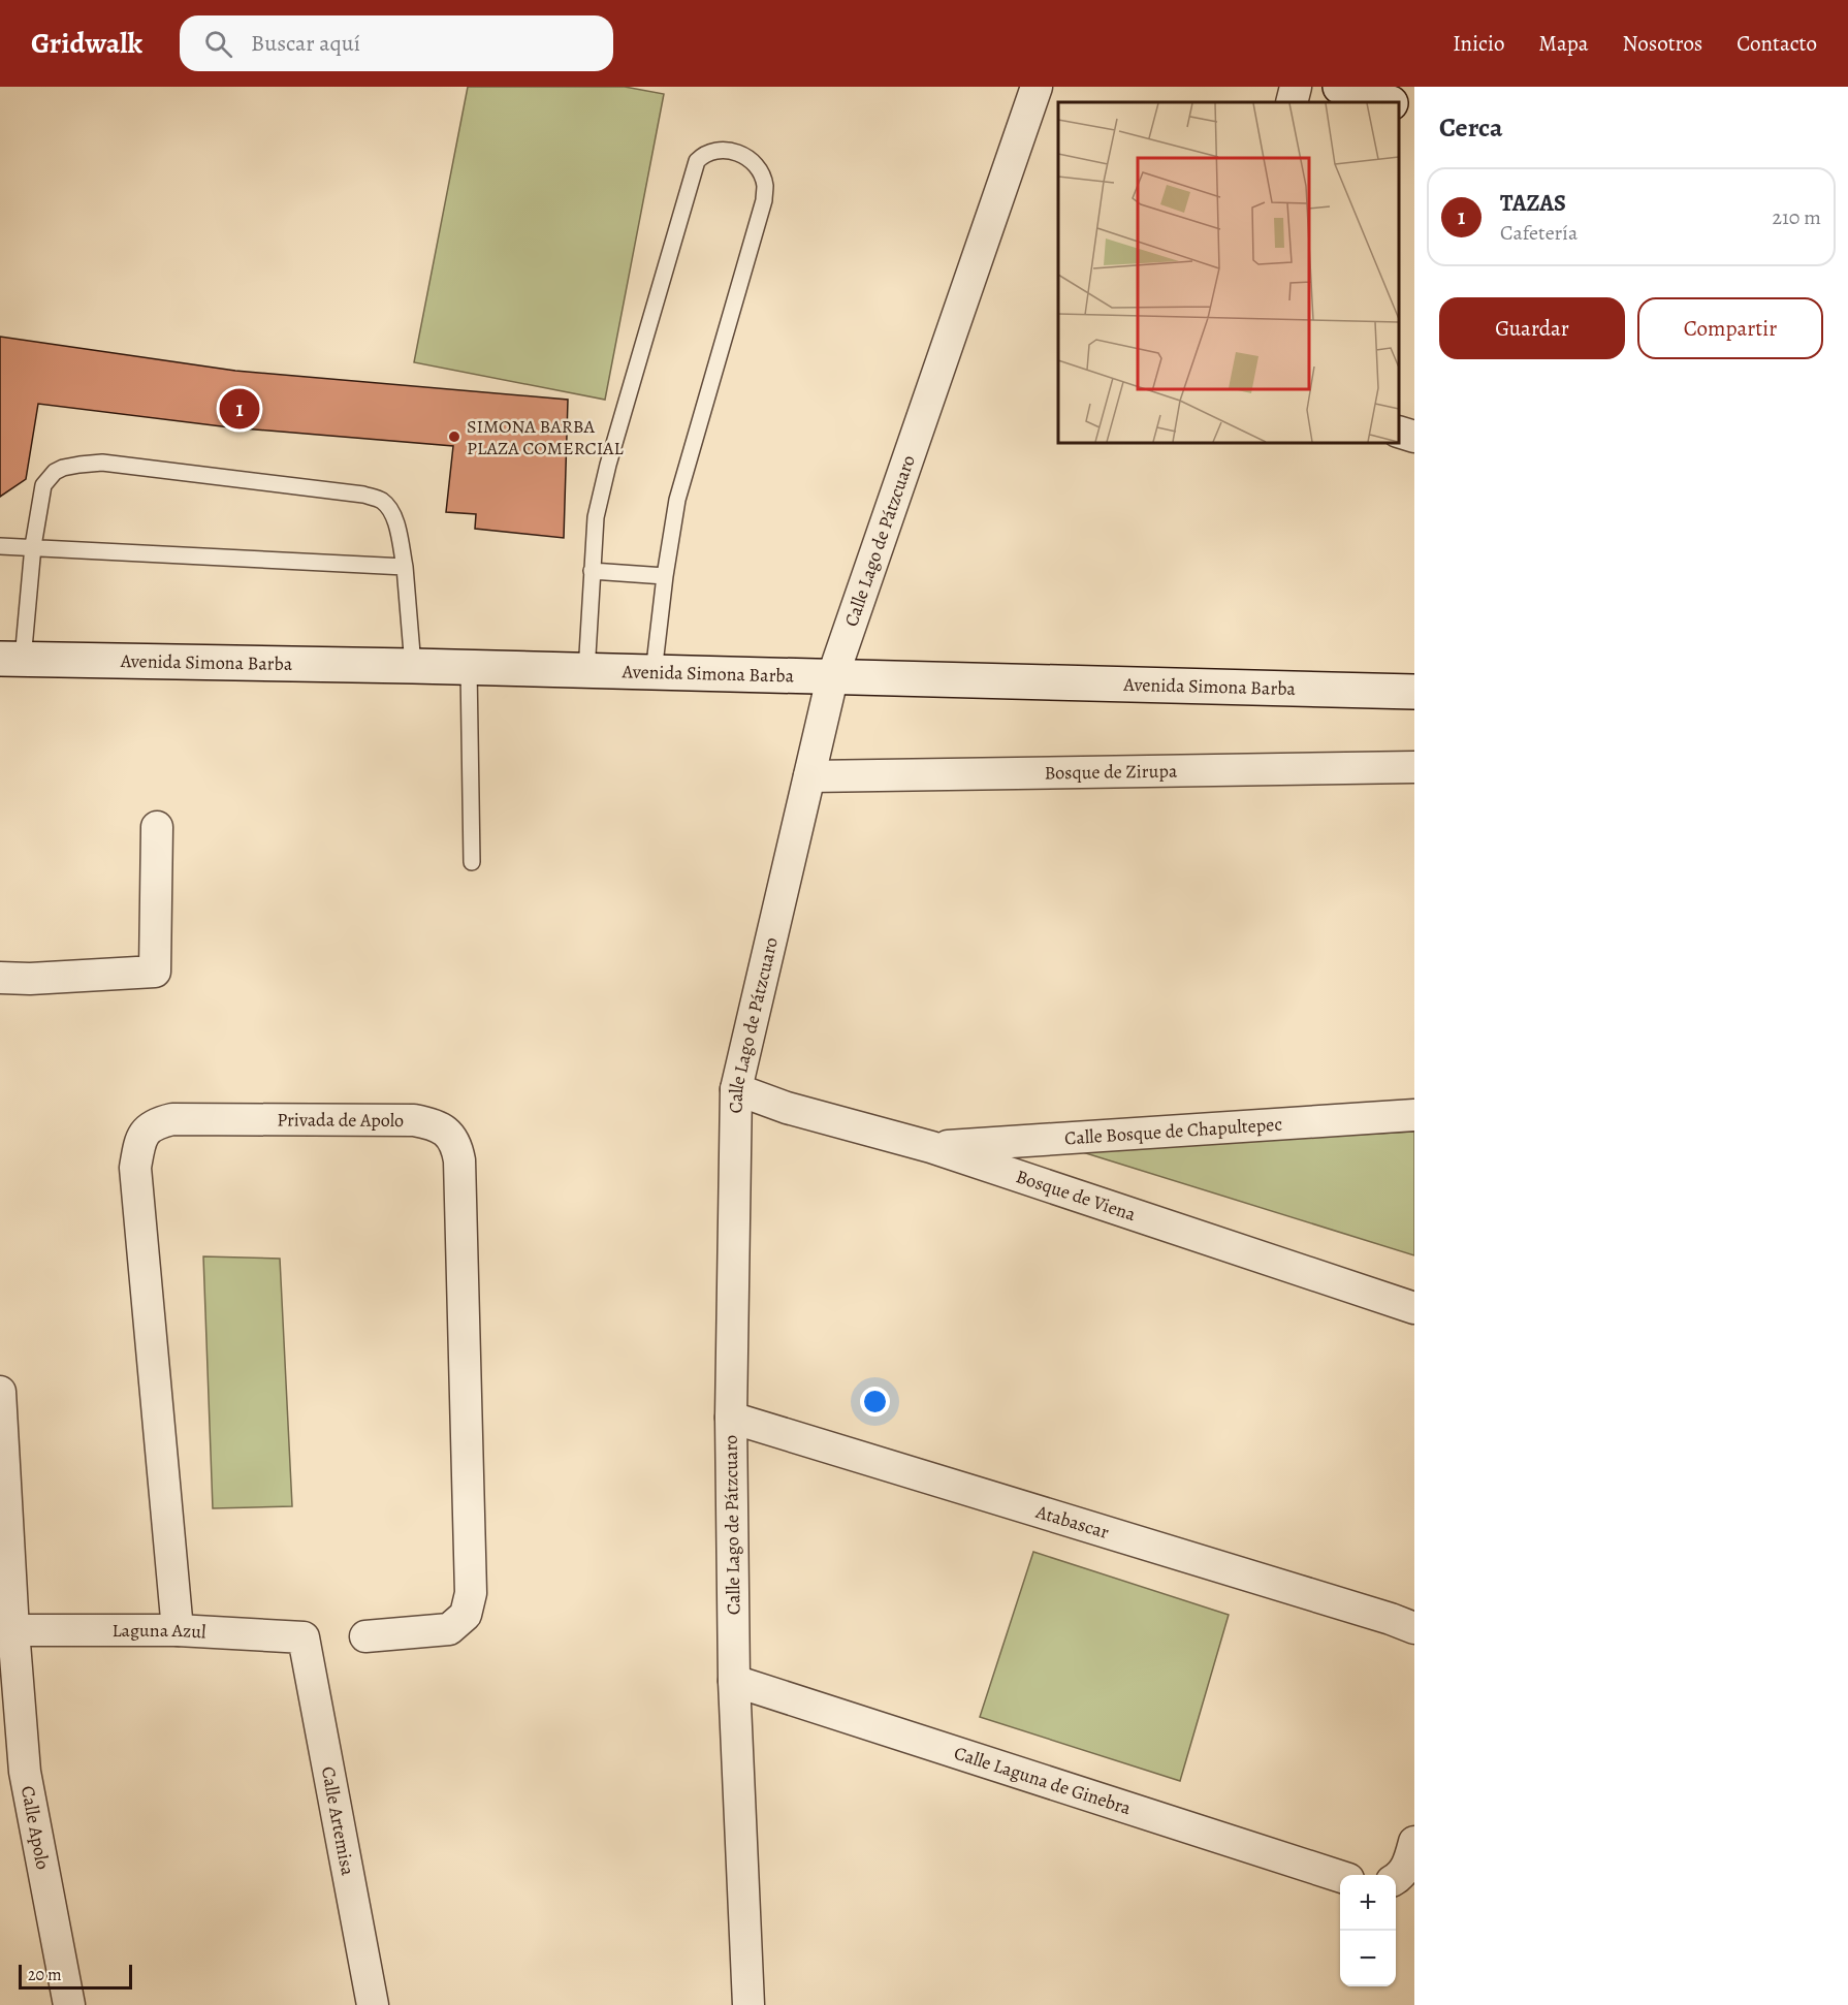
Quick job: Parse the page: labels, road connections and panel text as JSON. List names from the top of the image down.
{
  "streets": {
    "main road": ["Avenida Simona Barba"],
    "street": [
      "Calle Lago de Pátzcuaro",
      "Bosque de Zirupa",
      "Privada de Apolo",
      "Calle Bosque de Chapultepec",
      "Bosque de Viena",
      "Atabascar",
      "Laguna Azul",
      "Calle Laguna de Ginebra",
      "Calle Artemisa",
      "Calle Apolo"
    ]
  },
  "crossings": [
    ["Calle Lago de Pátzcuaro", "Avenida Simona Barba"],
    ["Calle Lago de Pátzcuaro", "Bosque de Zirupa"],
    ["Calle Lago de Pátzcuaro", "Bosque de Viena"],
    ["Calle Lago de Pátzcuaro", "Atabascar"],
    ["Calle Lago de Pátzcuaro", "Calle Laguna de Ginebra"],
    ["Privada de Apolo", "Laguna Azul"],
    ["Calle Bosque de Chapultepec", "Bosque de Viena"],
    ["Laguna Azul", "Calle Artemisa"],
    ["Laguna Azul", "Calle Apolo"]
  ],
  "places": ["SIMONA BARBA PLAZA COMERCIAL"],
  "scale_bar": "20 m",
  "page": {
    "header": "Gridwalk",
    "search": "Buscar aquí",
    "nav": [
      "Inicio",
      "Mapa",
      "Nosotros",
      "Contacto"
    ],
    "heading": "Cerca",
    "list": [
      {
        "mark": "1",
        "name": "TAZAS",
        "note": "Cafetería",
        "value": "210 m"
      }
    ],
    "buttons": ["Guardar", "Compartir"],
    "pins": "1",
    "map_buttons": ["+", "−"],
    "scale": "20 m"
  }
}
